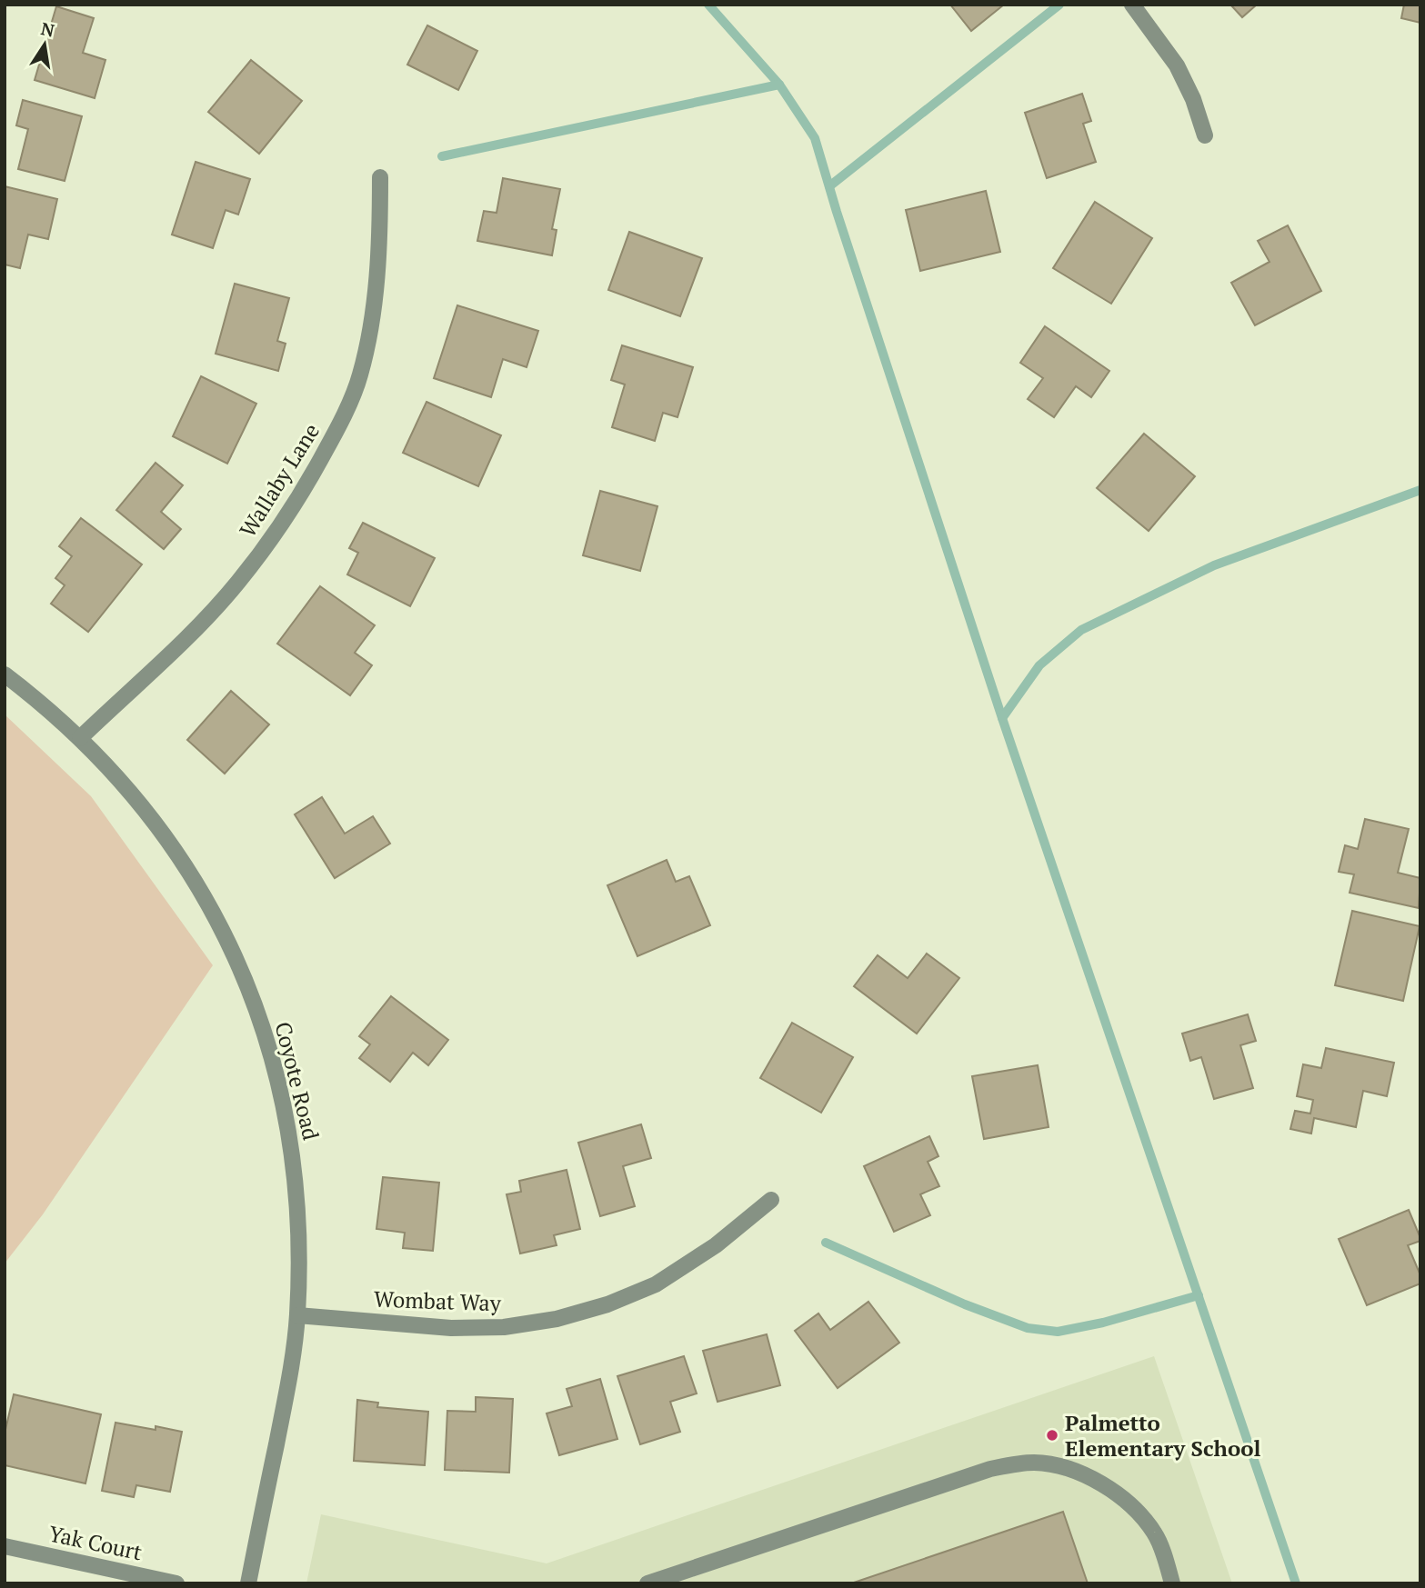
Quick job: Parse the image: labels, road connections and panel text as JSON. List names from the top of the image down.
{
  "streets": {
    "street": [
      "Wallaby Lane",
      "Coyote Road",
      "Wombat Way",
      "Yak Court"
    ]
  },
  "crossings": [
    ["Wallaby Lane", "Coyote Road"],
    ["Coyote Road", "Wombat Way"]
  ],
  "places": ["Palmetto Elementary School"],
  "north": "top"
}
